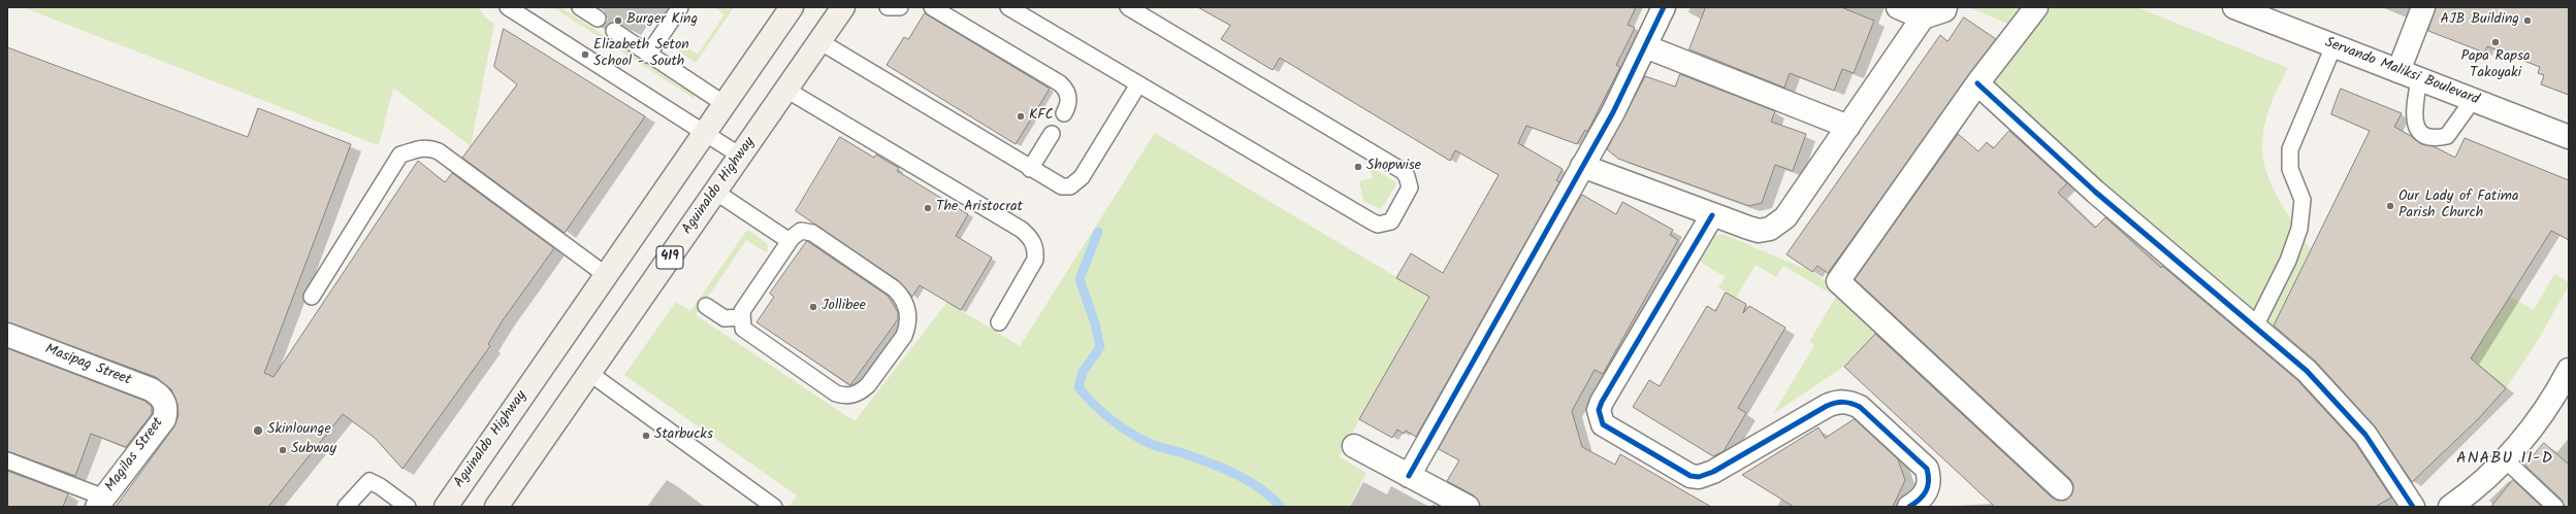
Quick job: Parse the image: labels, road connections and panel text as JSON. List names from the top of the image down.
{
  "streets": {
    "highway": ["Aguinaldo Highway", "419"],
    "street": ["Servando Maliksi Boulevard", "Masipag Street", "Magilas Street"]
  },
  "crossings": [
    ["Masipag Street", "Magilas Street"]
  ],
  "districts": ["ANABU II-D"],
  "places": [
    "Burger King",
    "AJB Building",
    "Papa Rapsa Takoyaki",
    "Elizabeth Seton School - South",
    "KFC",
    "Shopwise",
    "Our Lady of Fatima Parish Church",
    "The Aristocrat",
    "Jollibee",
    "Skinlounge",
    "Starbucks",
    "Subway"
  ]
}
